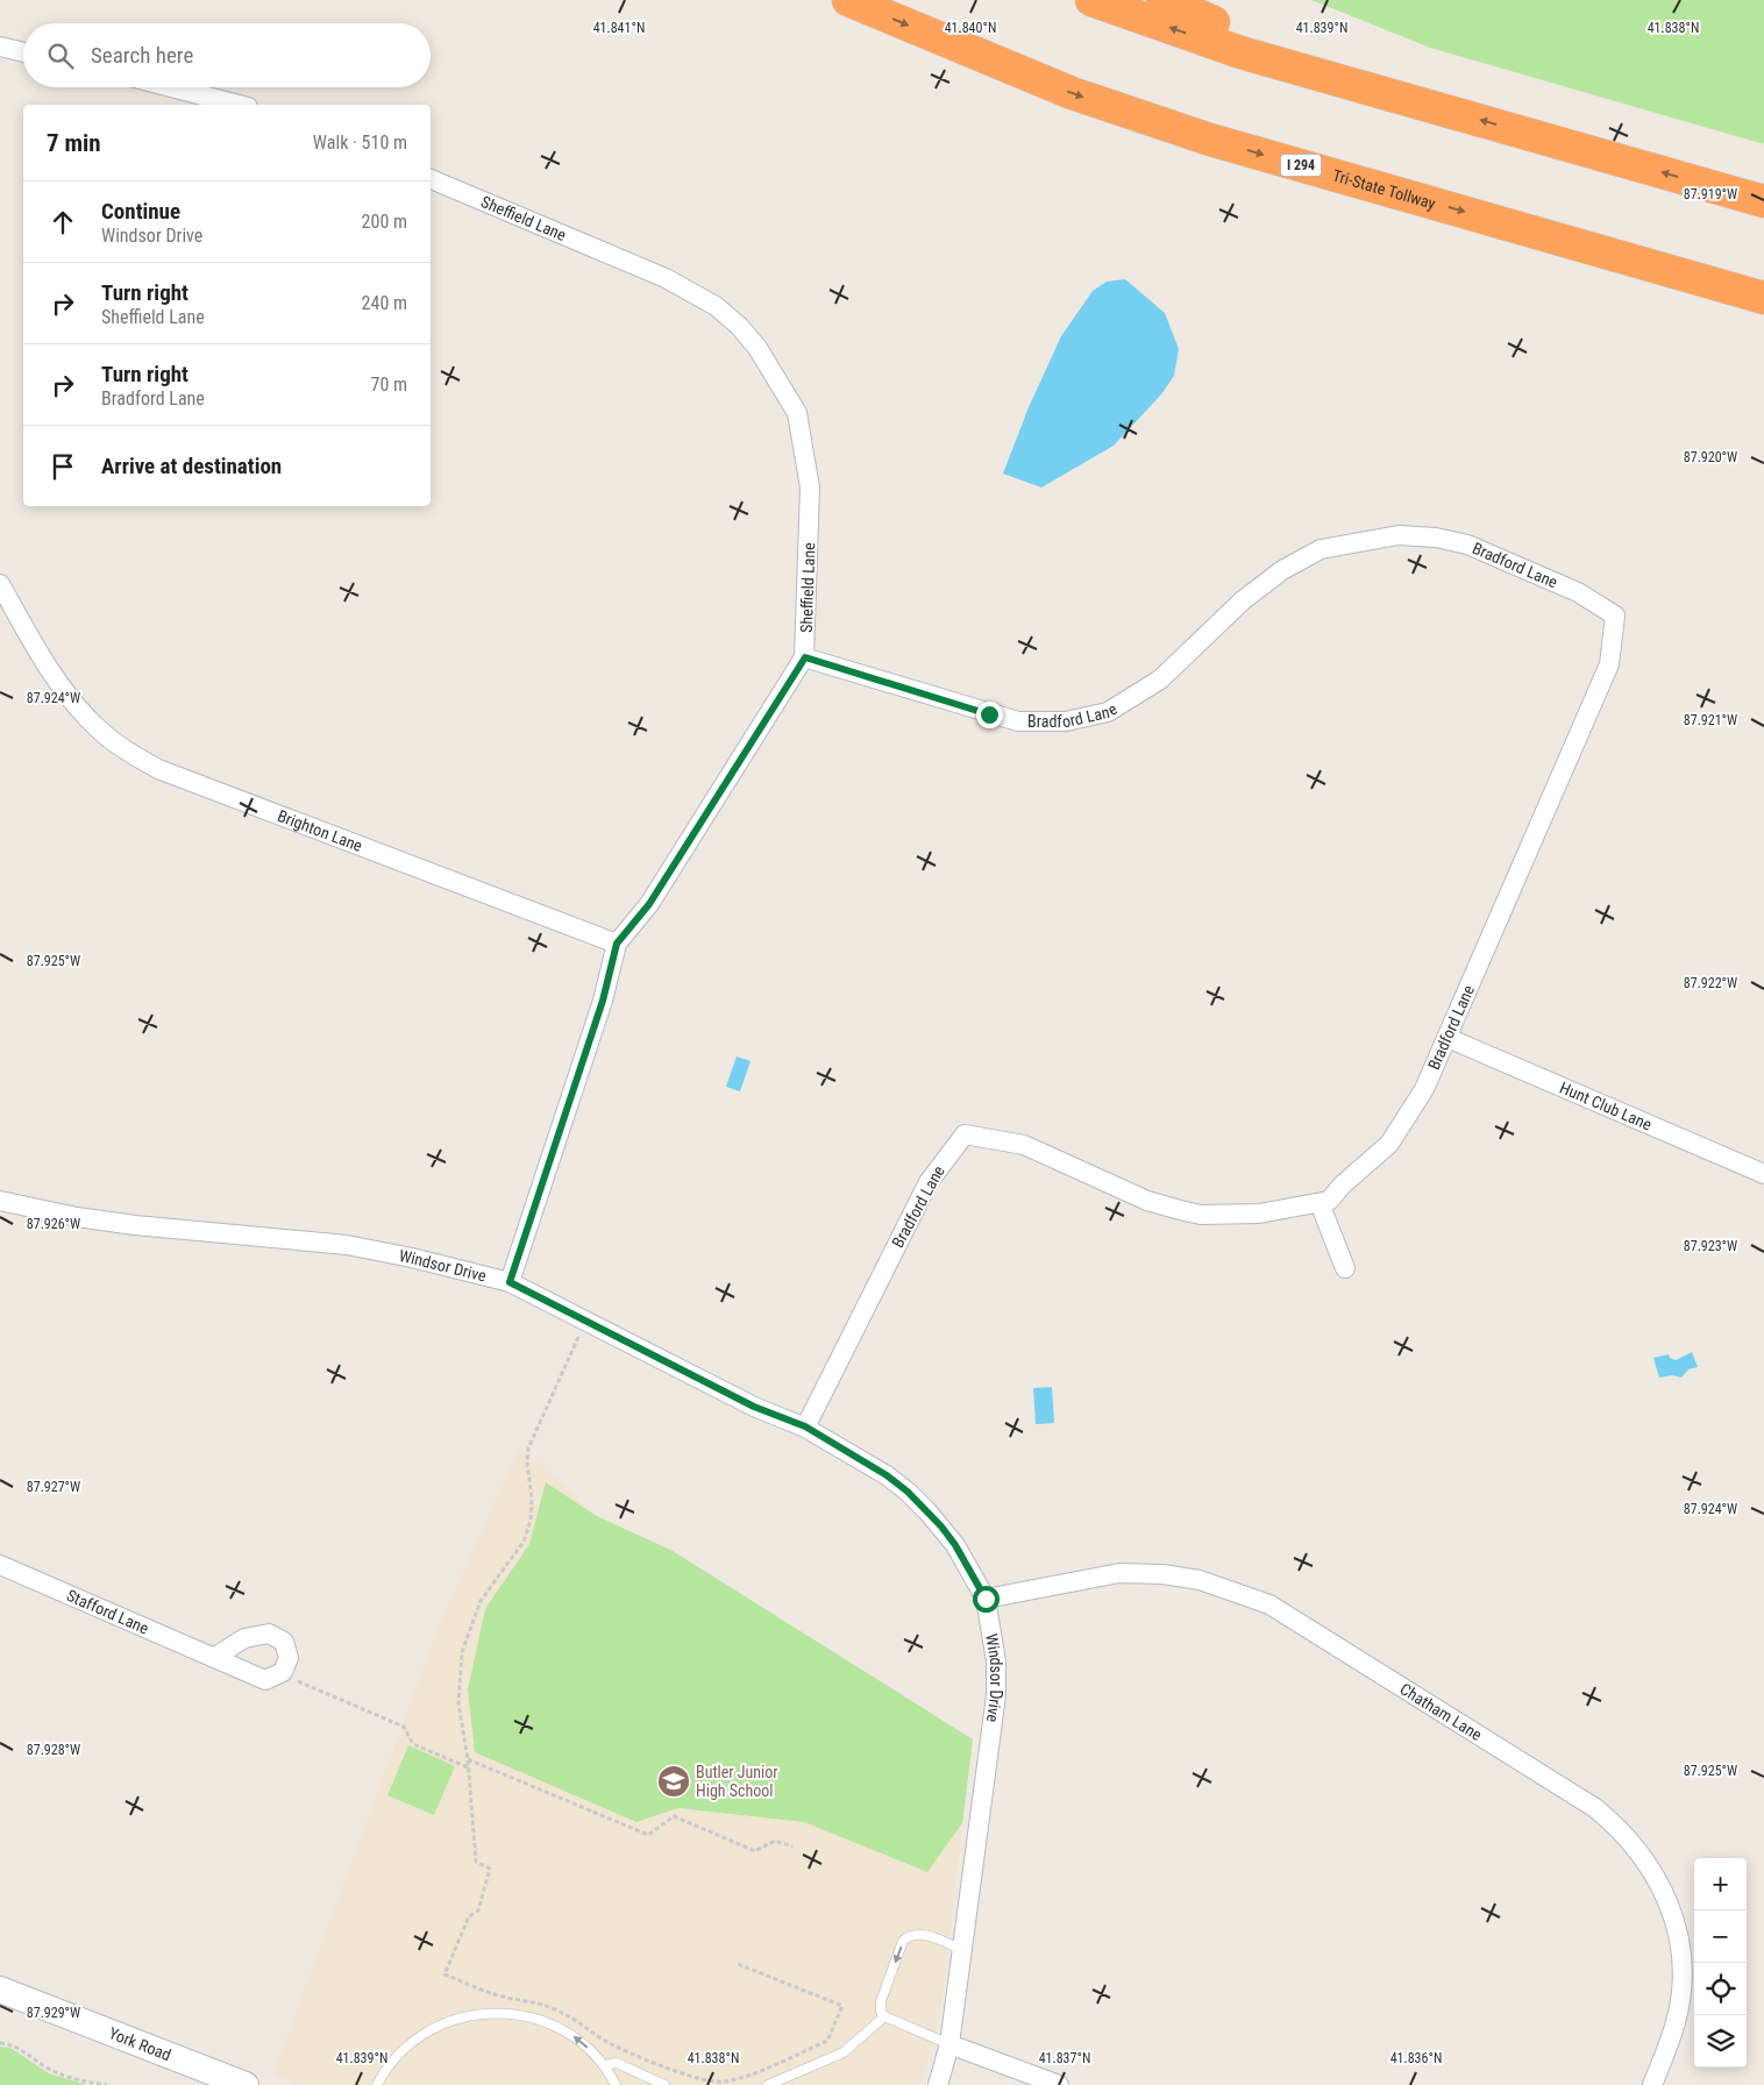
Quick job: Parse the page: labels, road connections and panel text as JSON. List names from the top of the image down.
{
  "streets": {
    "highway": ["I 294", "Tri-State Tollway"],
    "main road": ["York Road"],
    "street": [
      "Sheffield Lane",
      "Bradford Lane",
      "Brighton Lane",
      "Hunt Club Lane",
      "Windsor Drive",
      "Stafford Lane",
      "Chatham Lane"
    ]
  },
  "crossings": [
    ["Sheffield Lane", "Bradford Lane"],
    ["Bradford Lane", "Hunt Club Lane"],
    ["Bradford Lane", "Windsor Drive"],
    ["Windsor Drive", "Chatham Lane"]
  ],
  "places": {
    "school or university": ["Butler Junior High School"]
  },
  "page": {
    "search": "Search here",
    "heading": ["7 min", "Walk · 510 m"],
    "list": [
      ["Continue", "Windsor Drive", "200 m"],
      ["Turn right", "Sheffield Lane", "240 m"],
      ["Turn right", "Bradford Lane", "70 m"],
      "Arrive at destination"
    ],
    "map_buttons": ["+", "−"]
  },
  "coordinates": [
    "41.841°N",
    "41.840°N",
    "41.839°N",
    "41.838°N",
    "87.919°W",
    "87.920°W",
    "87.924°W",
    "87.921°W",
    "87.925°W",
    "87.922°W",
    "87.926°W",
    "87.923°W",
    "87.927°W",
    "87.928°W",
    "87.929°W",
    "41.837°N",
    "41.836°N"
  ]
}
